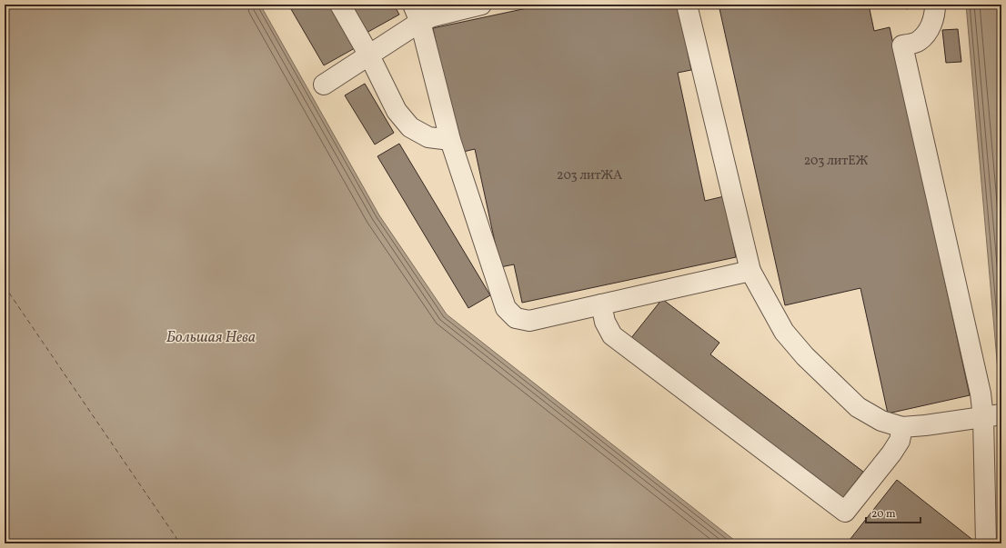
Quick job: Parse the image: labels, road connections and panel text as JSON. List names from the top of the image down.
{
  "water": ["Большая Нева"],
  "house_numbers": ["203 литЕЖ", "203 литЖА"],
  "scale_bar": "20 m"
}
